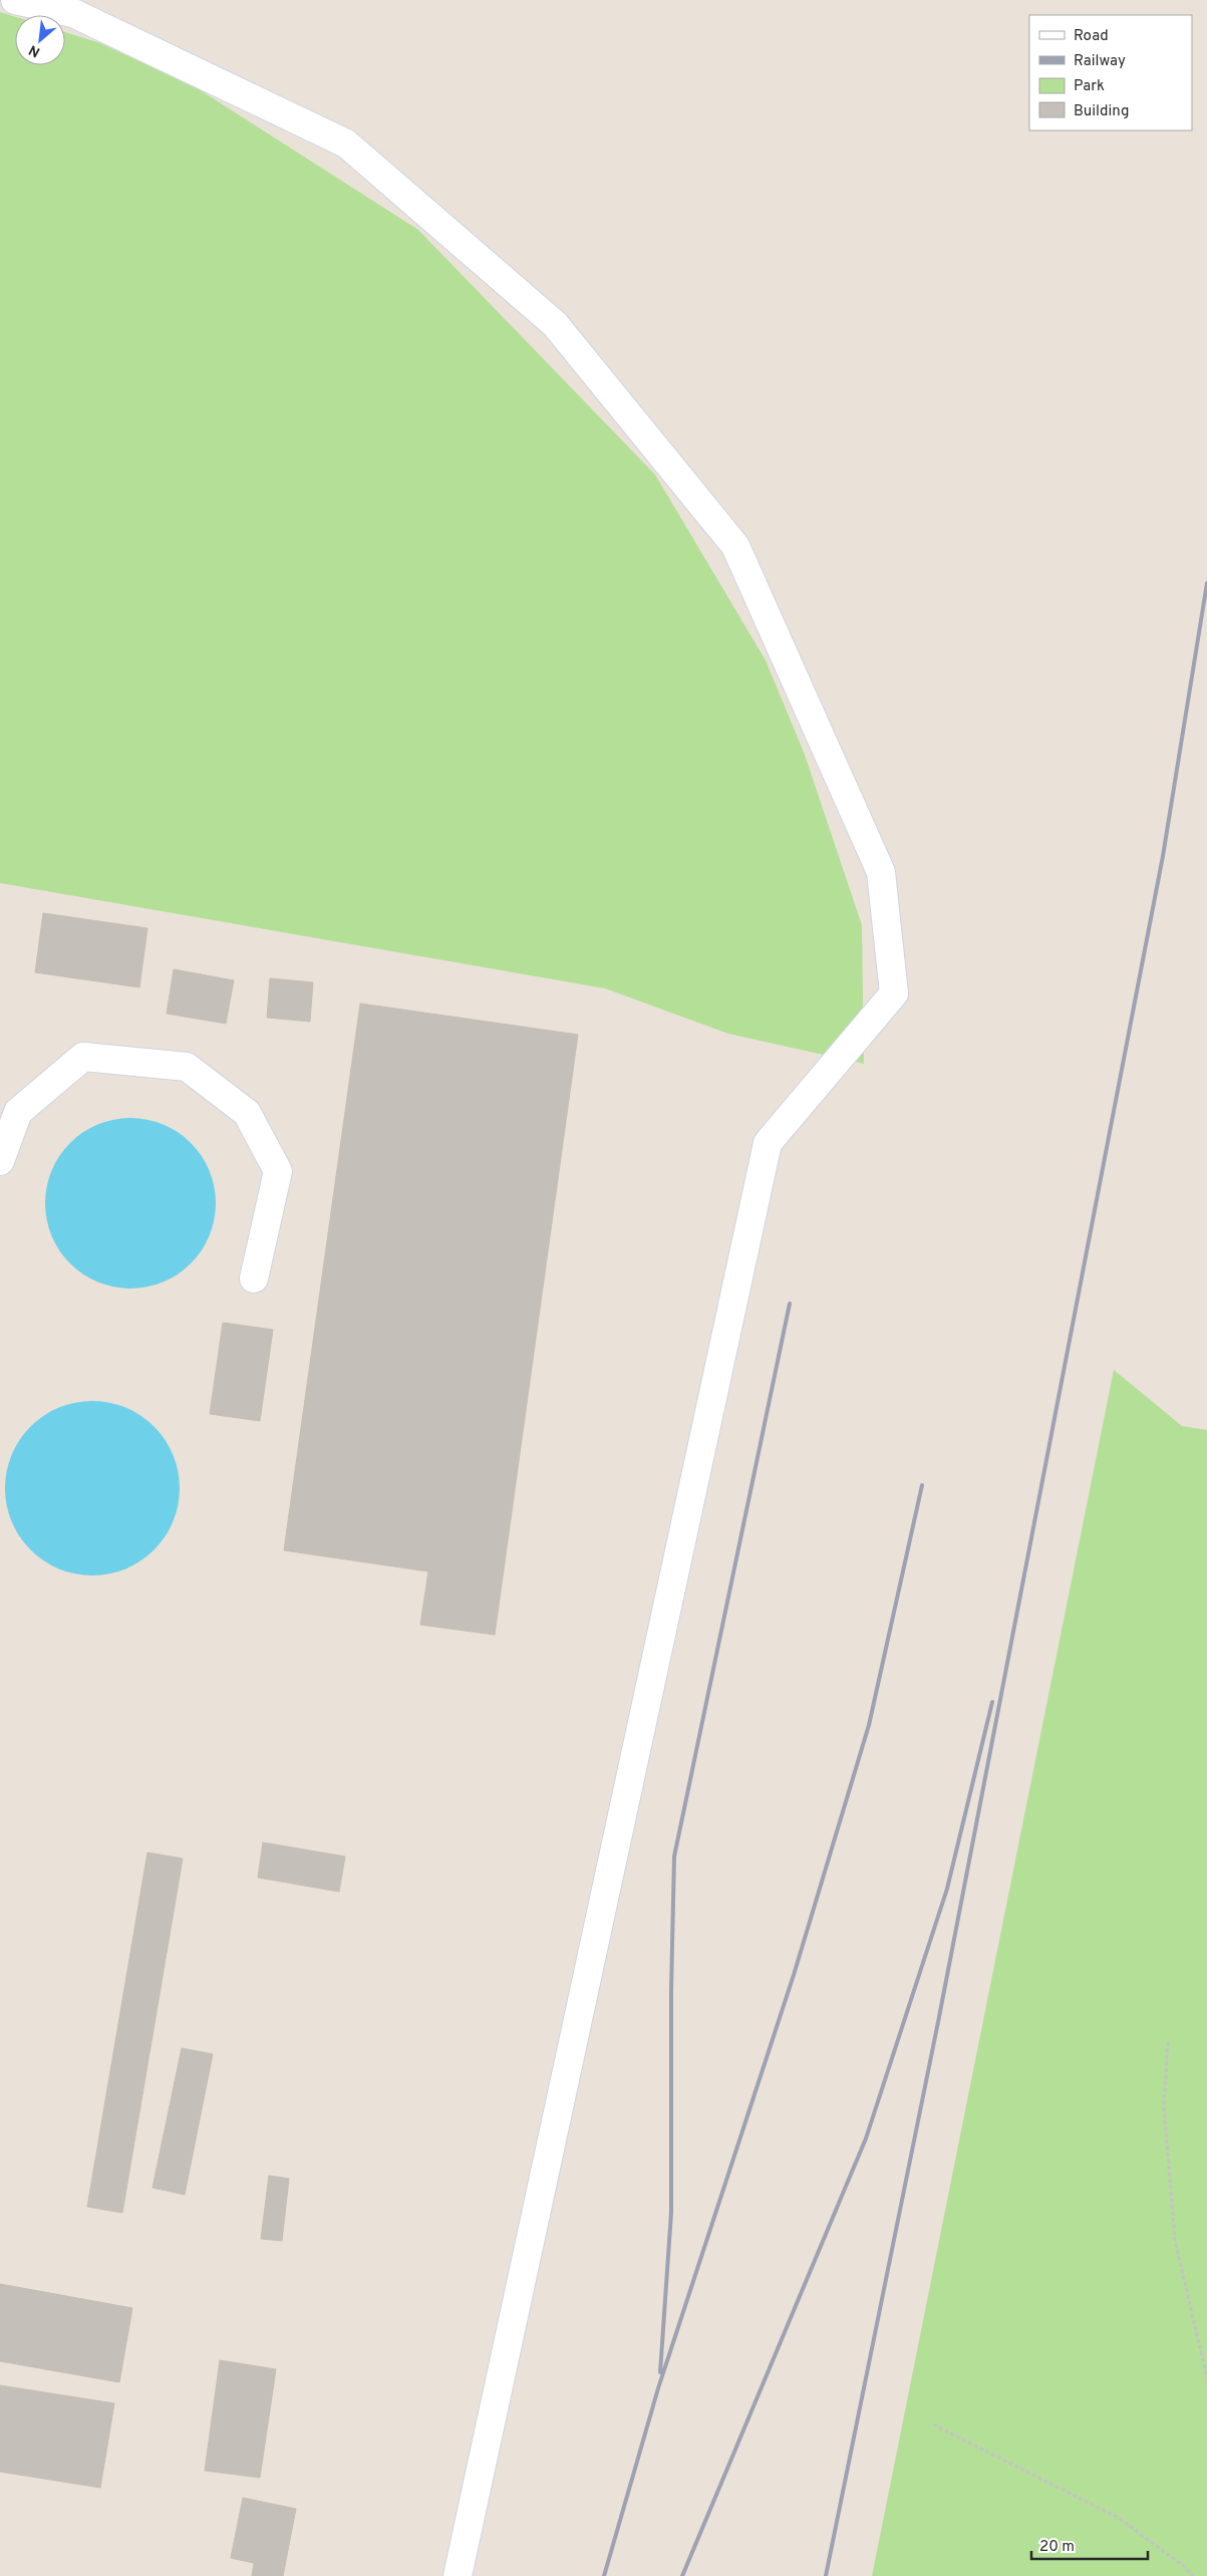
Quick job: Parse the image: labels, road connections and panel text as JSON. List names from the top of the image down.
{
  "legend": [
    "Road",
    "Railway",
    "Park",
    "Building"
  ],
  "scale_bar": "20 m",
  "north": "bottom left"
}
